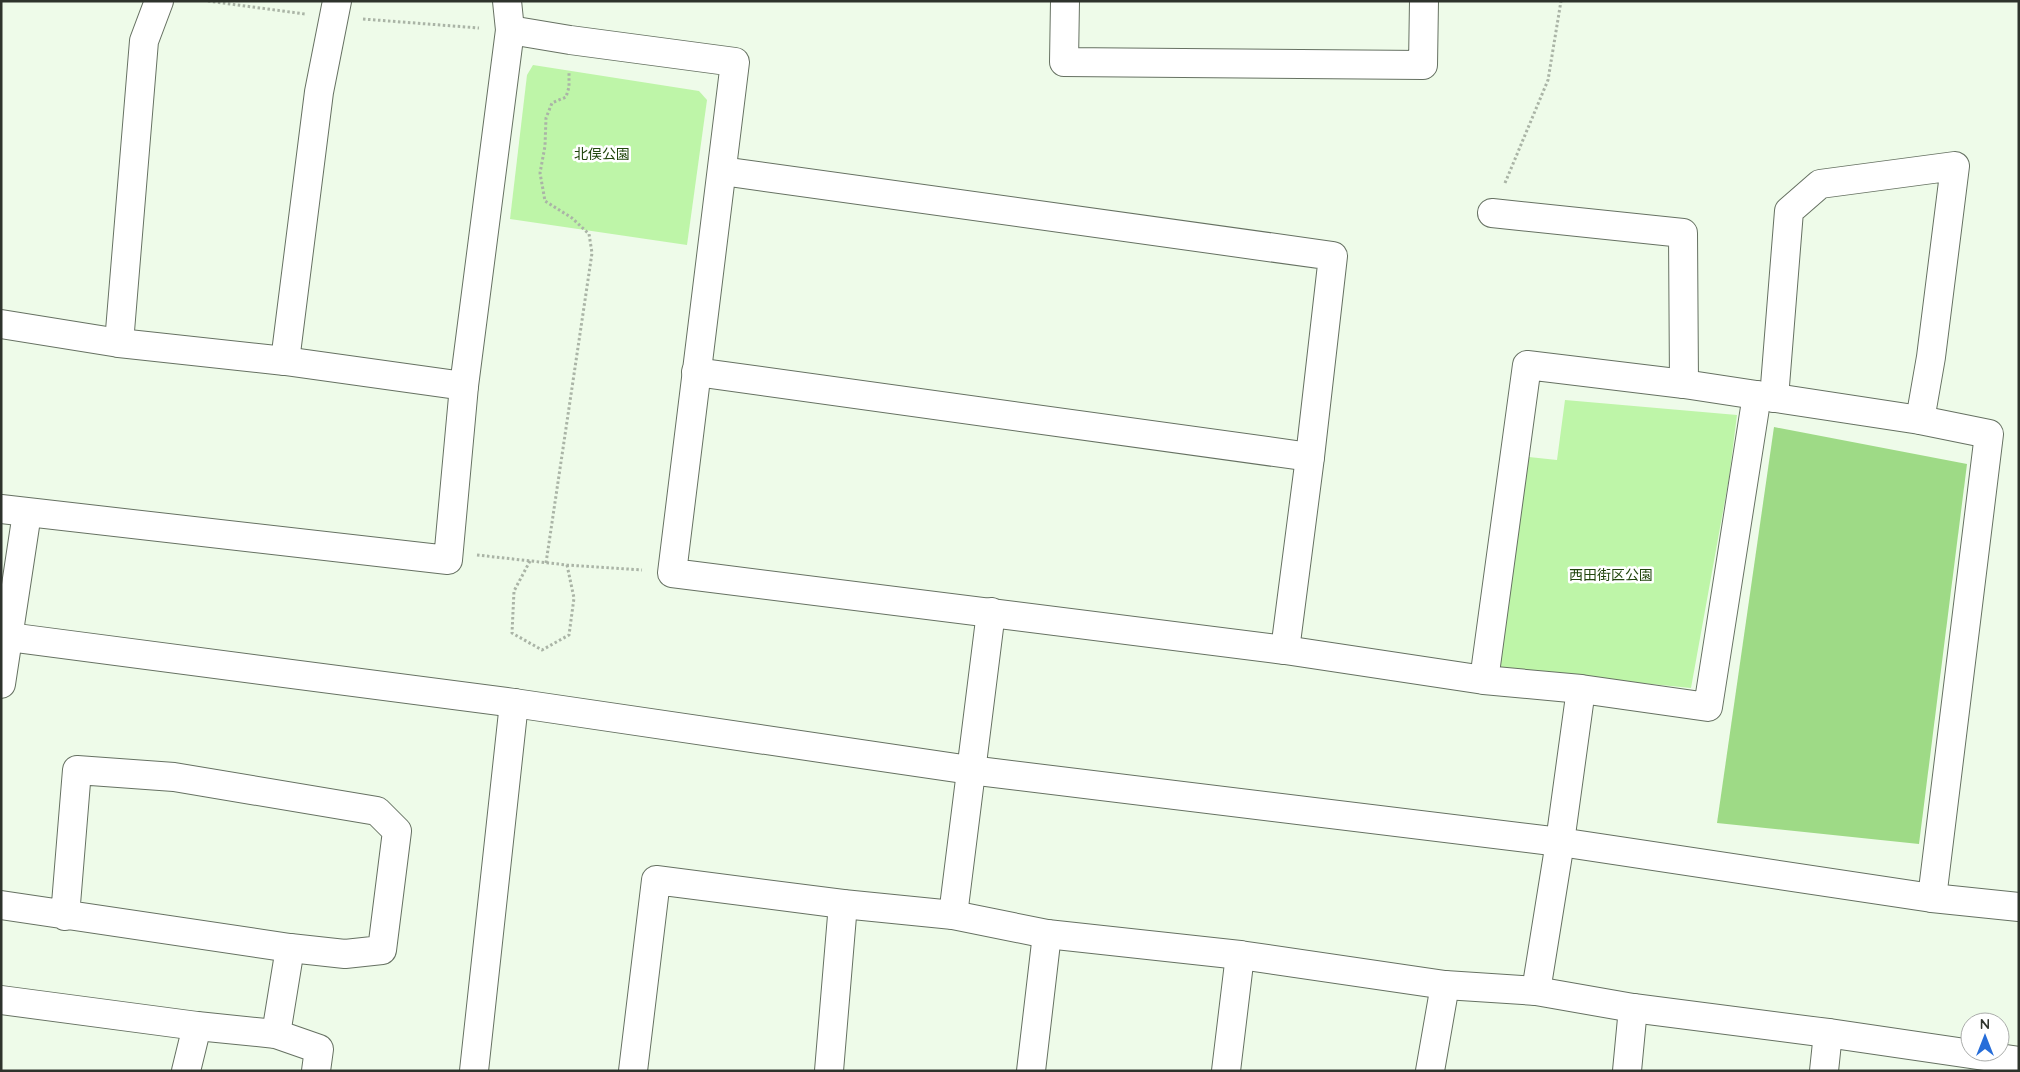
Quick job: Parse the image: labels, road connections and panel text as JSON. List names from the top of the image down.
{
  "parks": ["北俣公園", "西田街区公園"],
  "north": "top"
}
